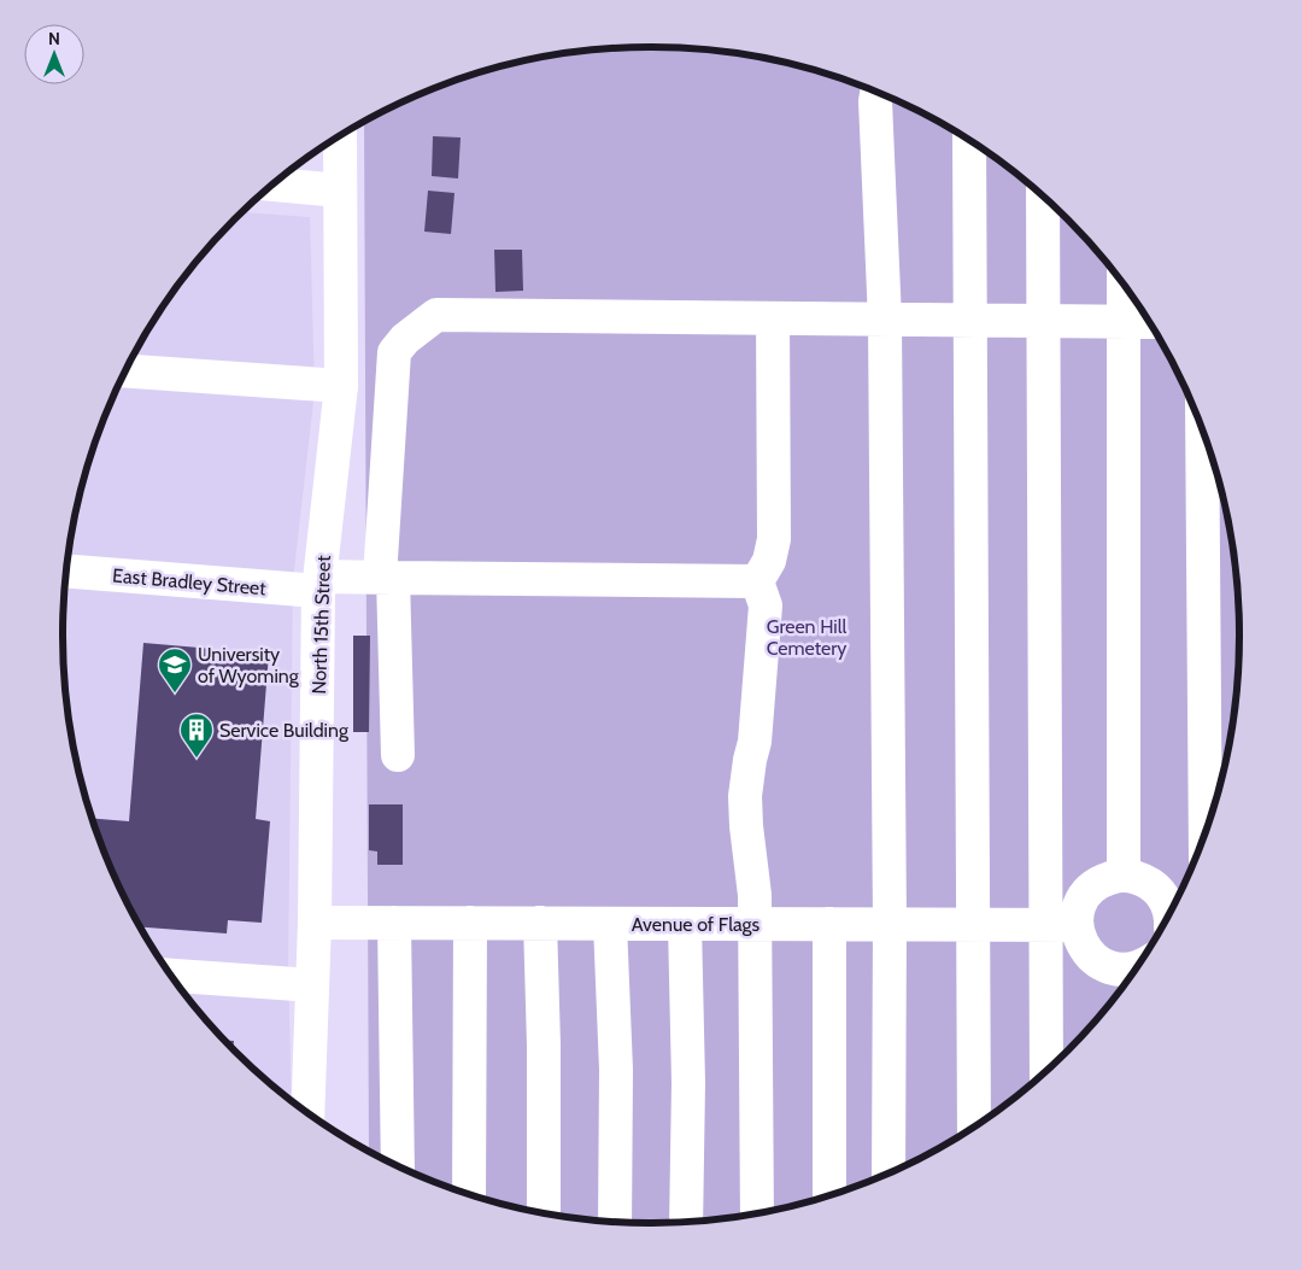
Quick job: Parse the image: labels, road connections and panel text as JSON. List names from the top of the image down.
{
  "streets": {
    "street": ["East Bradley Street", "North 15th Street", "Avenue of Flags"]
  },
  "crossings": [
    ["East Bradley Street", "North 15th Street"],
    ["North 15th Street", "Avenue of Flags"]
  ],
  "parks": ["Green Hill Cemetery"],
  "places": {
    "school or university": ["University of Wyoming"],
    "building": ["Service Building"]
  },
  "north": "top"
}
